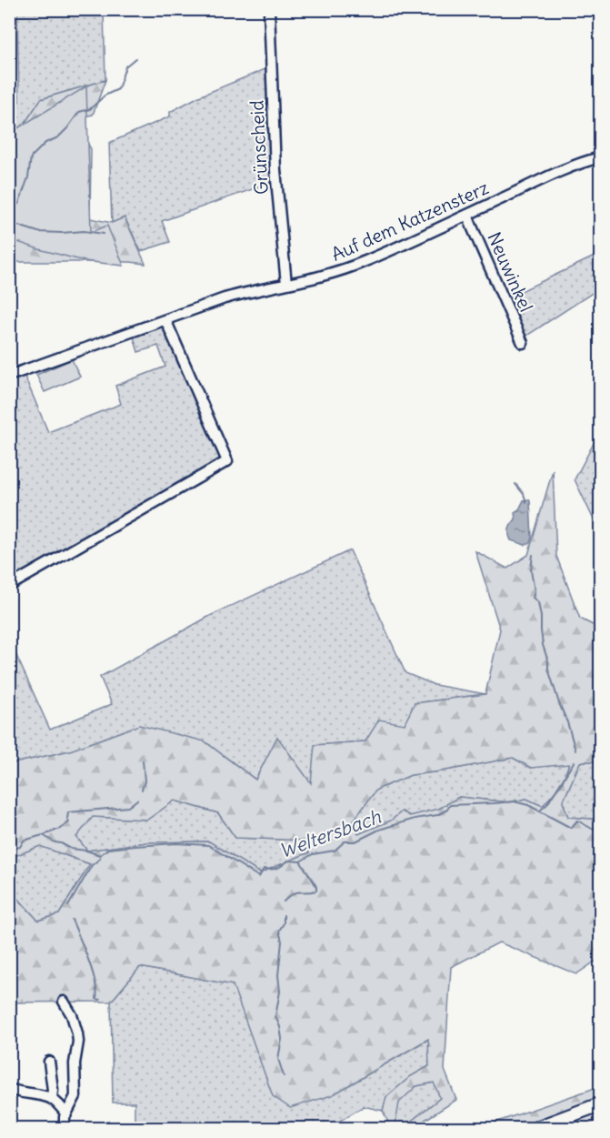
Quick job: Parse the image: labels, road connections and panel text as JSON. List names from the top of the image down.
{
  "streets": {
    "street": ["Grünscheid", "Auf dem Katzensterz", "Neuwinkel"]
  },
  "crossings": [
    ["Grünscheid", "Auf dem Katzensterz"],
    ["Auf dem Katzensterz", "Neuwinkel"]
  ],
  "water": ["Weltersbach"]
}
